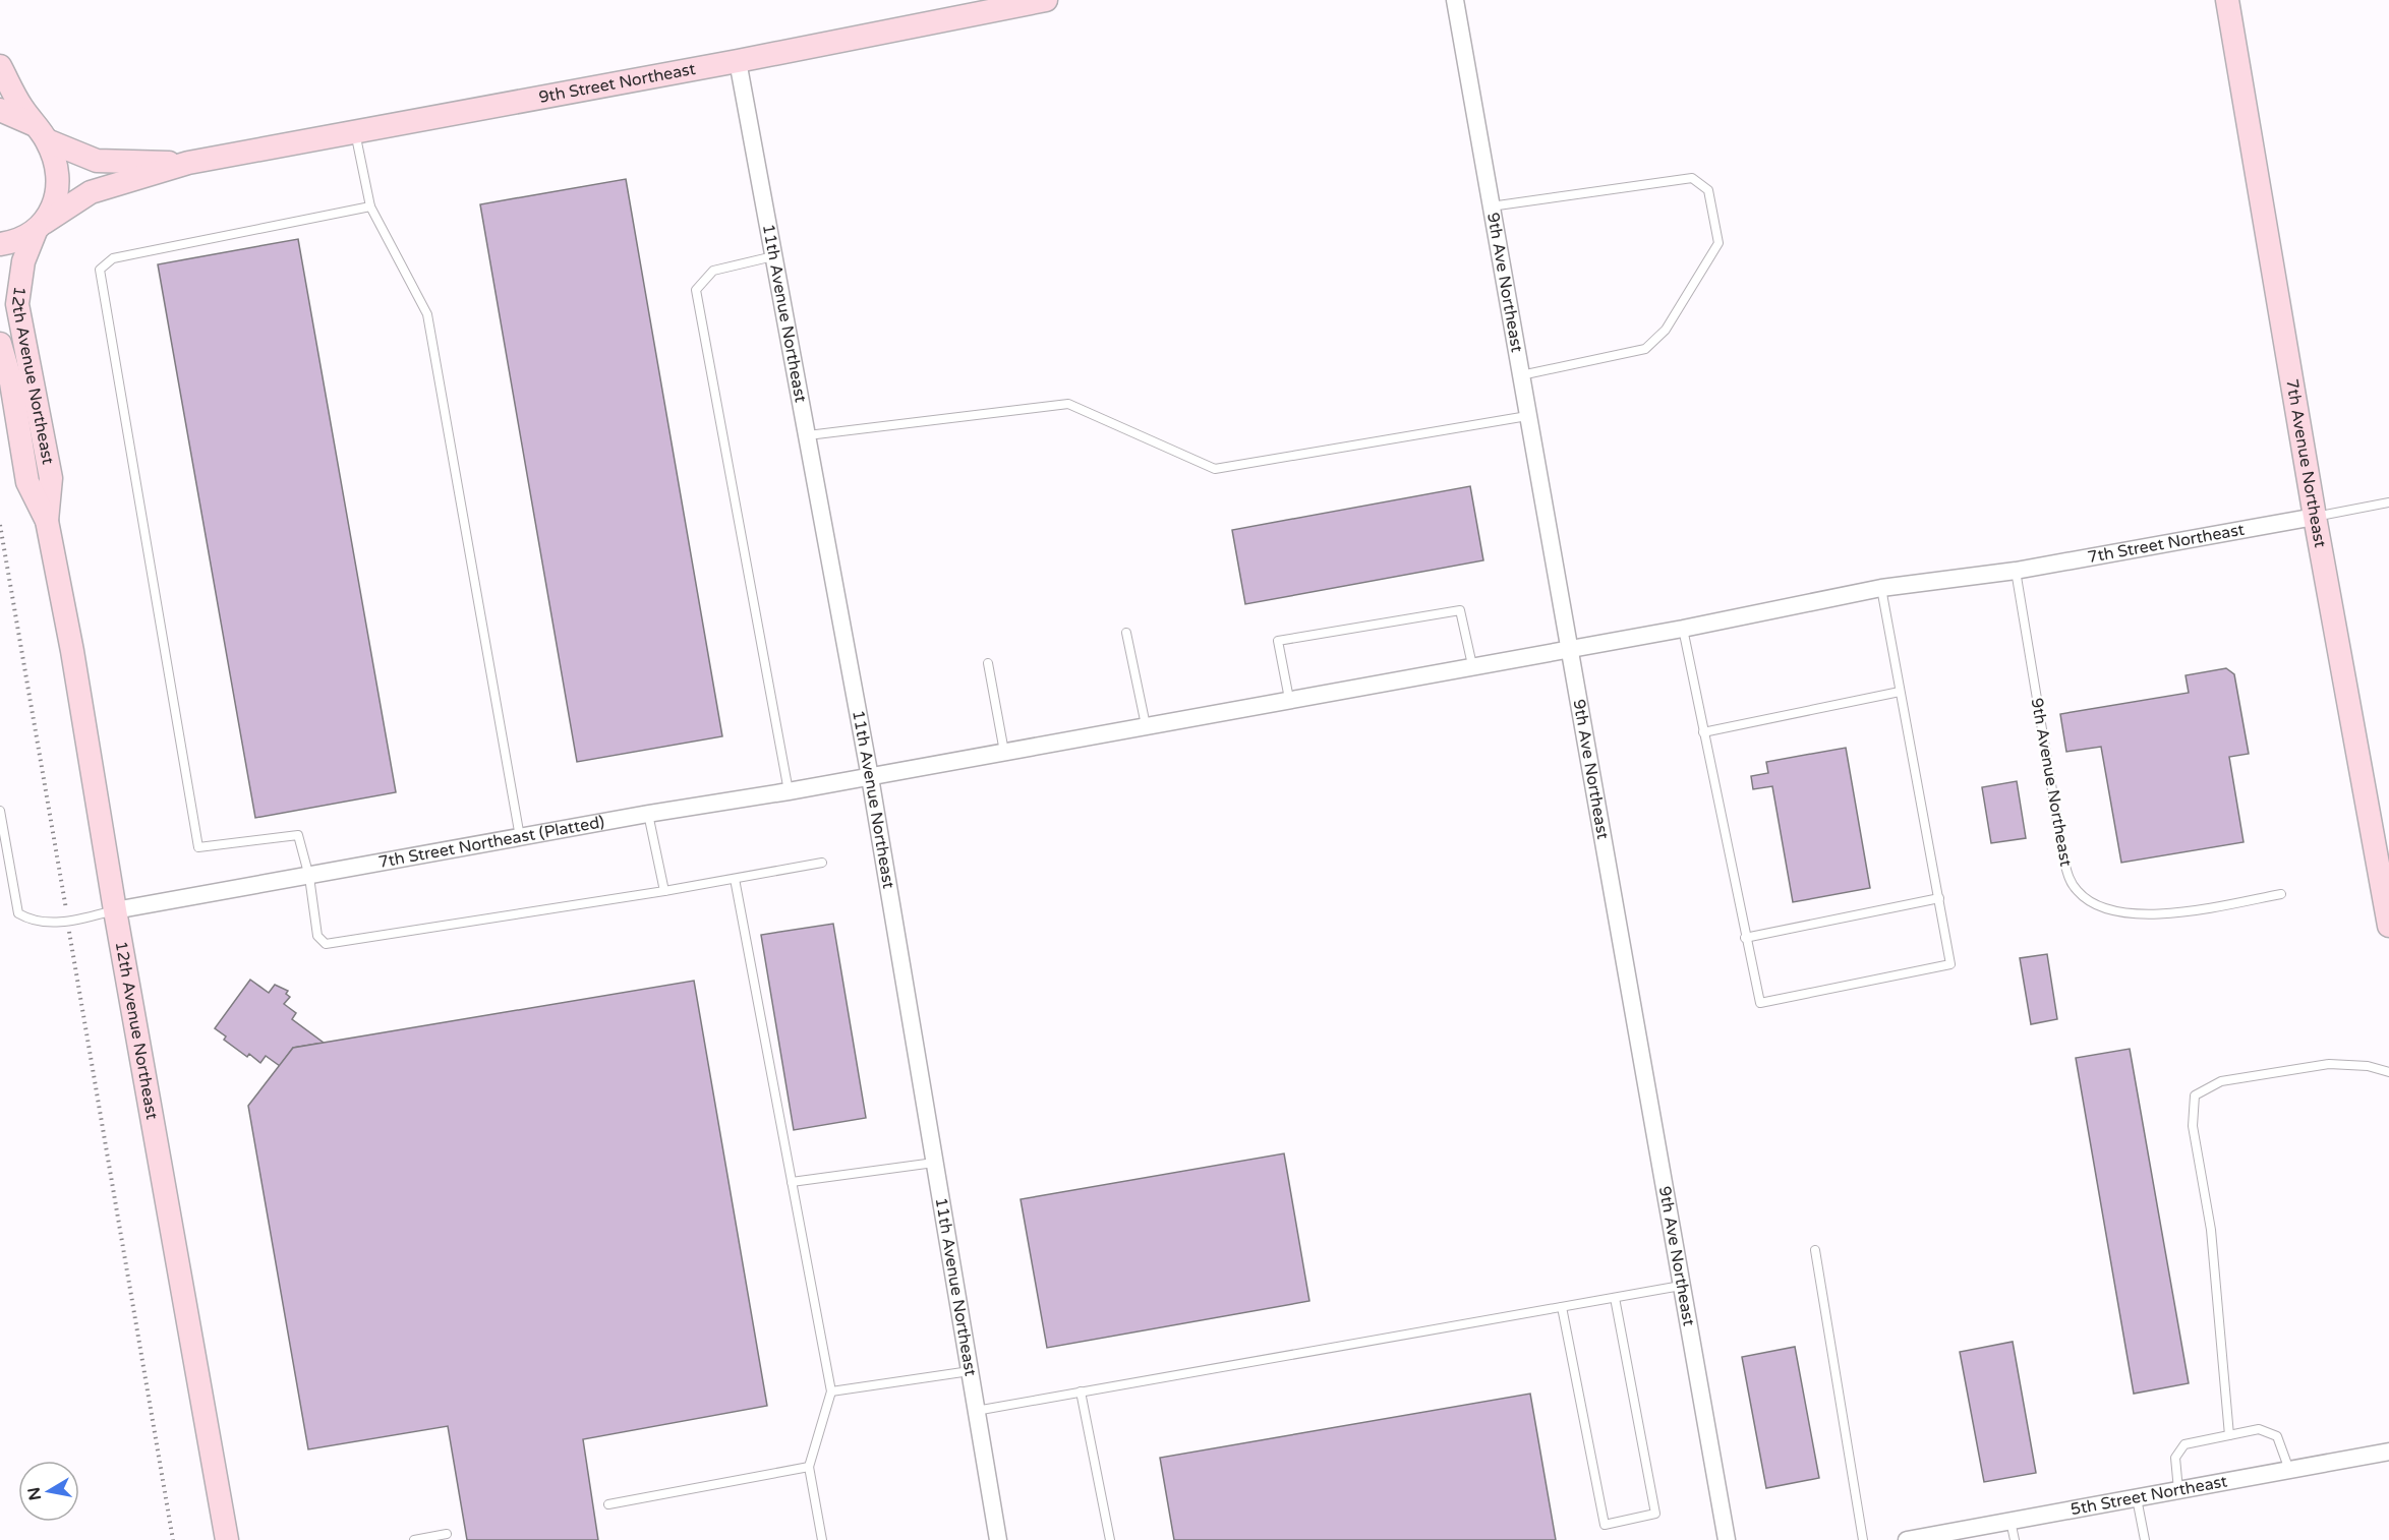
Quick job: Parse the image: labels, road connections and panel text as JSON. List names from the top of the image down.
{
  "streets": {
    "street": [
      "9th Street Northeast",
      "9th Ave Northeast",
      "11th Avenue Northeast",
      "12th Avenue Northeast",
      "7th Avenue Northeast",
      "7th Street Northeast",
      "7th Street Northeast (Platted)",
      "5th Street Northeast"
    ],
    "lane": ["9th Avenue Northeast"]
  },
  "crossings": [
    ["9th Street Northeast", "11th Avenue Northeast"],
    ["9th Street Northeast", "12th Avenue Northeast"],
    ["9th Ave Northeast", "7th Street Northeast"],
    ["11th Avenue Northeast", "7th Street Northeast (Platted)"],
    ["12th Avenue Northeast", "7th Street Northeast (Platted)"],
    ["7th Avenue Northeast", "7th Street Northeast"],
    ["7th Street Northeast", "9th Avenue Northeast"],
    ["7th Street Northeast", "7th Street Northeast (Platted)"]
  ],
  "north": "left"
}
